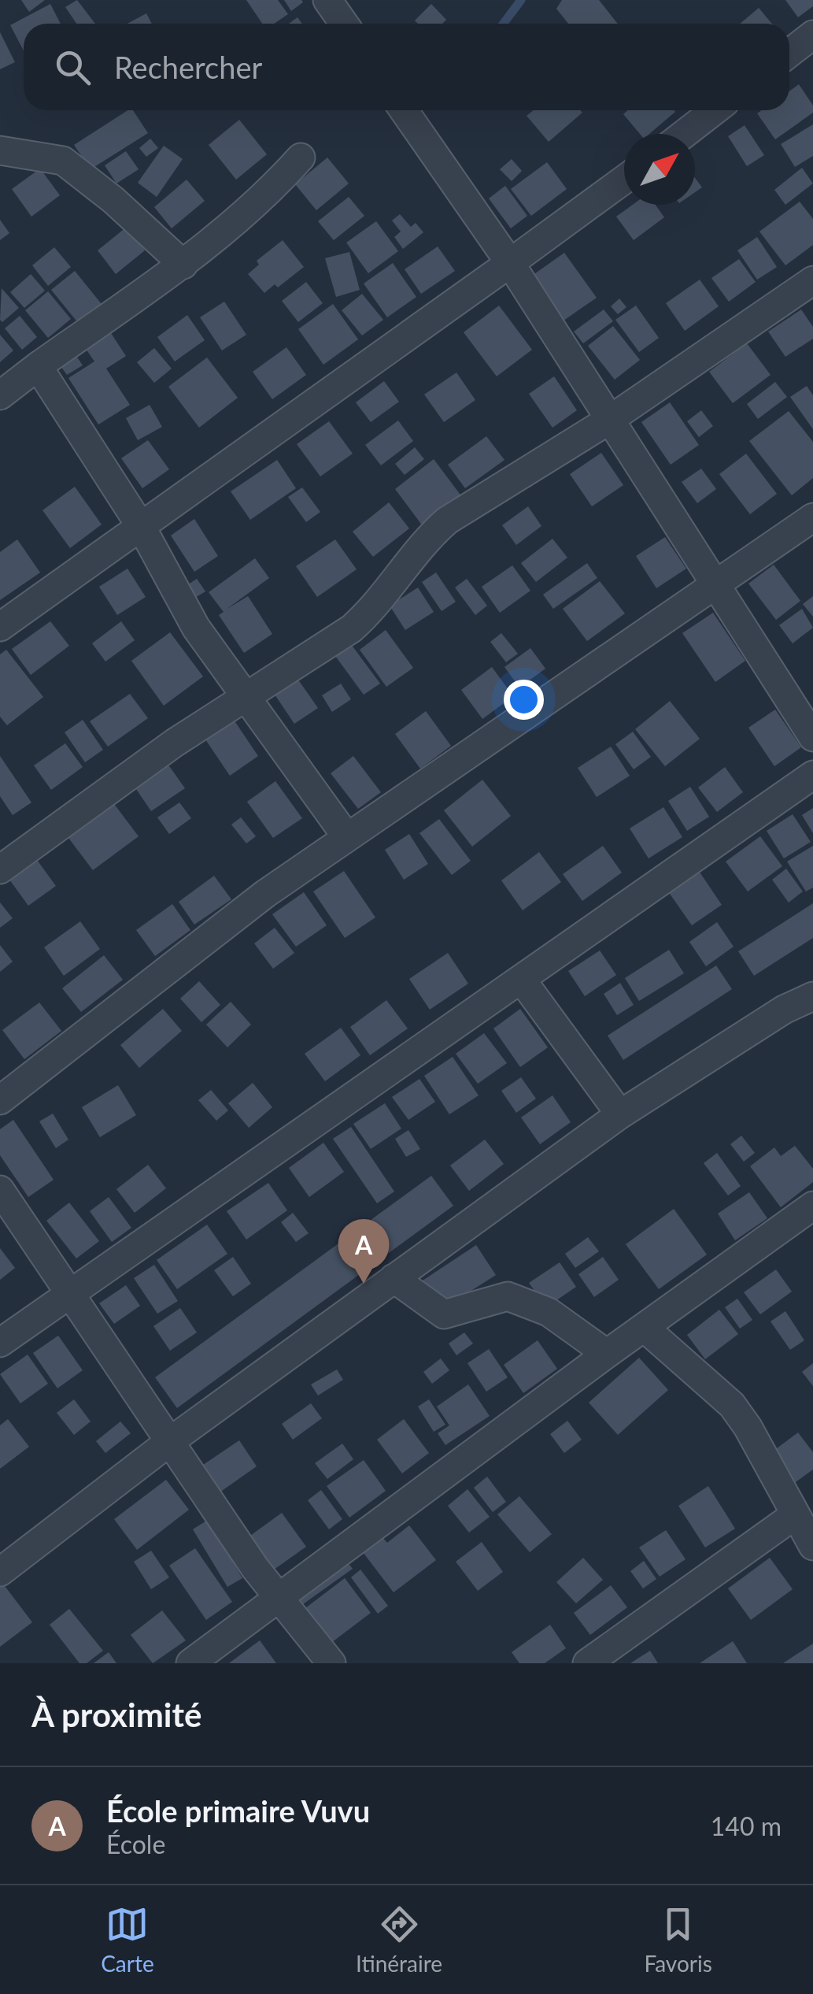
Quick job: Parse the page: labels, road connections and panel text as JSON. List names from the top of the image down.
{
  "north": "top right",
  "page": {
    "search": "Rechercher",
    "pins": "A",
    "heading": "À proximité",
    "list": [
      {
        "mark": "A",
        "name": "École primaire Vuvu",
        "note": "École",
        "value": "140 m"
      }
    ],
    "nav": ["Carte", "Itinéraire", "Favoris"]
  }
}
